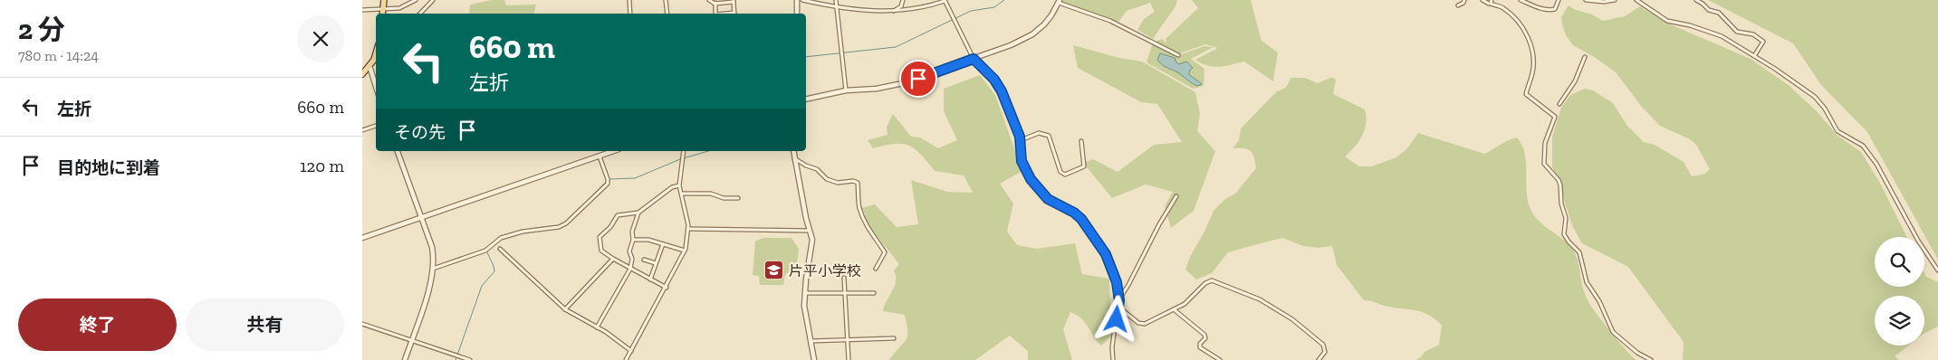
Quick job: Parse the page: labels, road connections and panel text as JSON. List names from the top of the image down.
{
  "places": {
    "school or university": ["片平小学校"]
  },
  "page": {
    "heading": ["2 分", "780 m · 14:24"],
    "turn": ["660 m", "左折"],
    "list": [
      {
        "name": "左折",
        "value": "660 m"
      },
      {
        "name": "目的地に到着",
        "value": "120 m"
      }
    ],
    "then": "その先",
    "buttons": ["終了", "共有"]
  }
}
